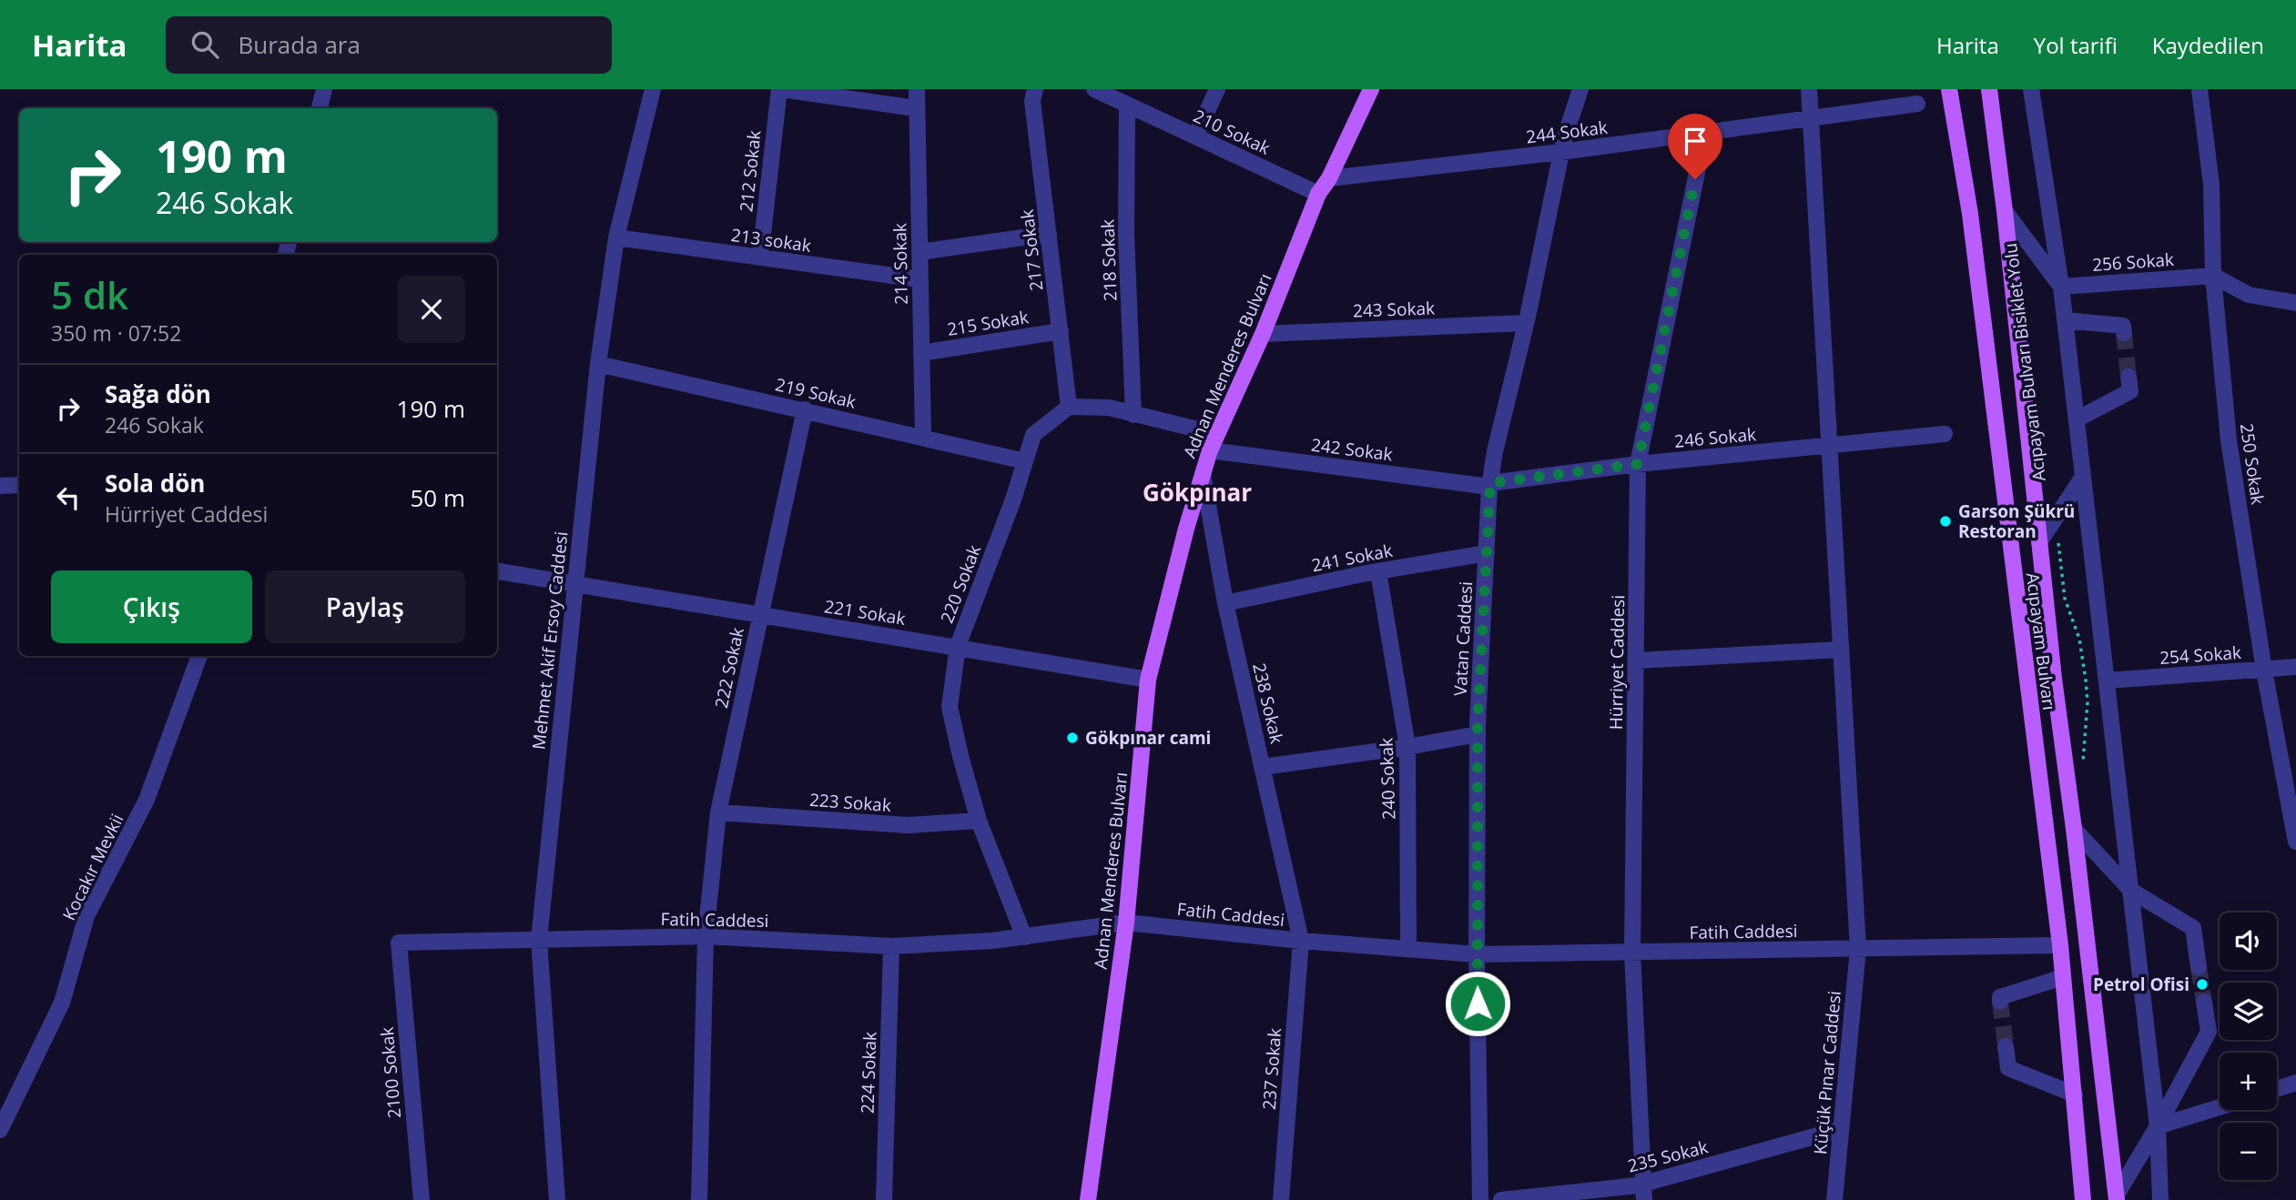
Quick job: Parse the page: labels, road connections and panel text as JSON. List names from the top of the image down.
{
  "streets": {
    "main road": ["Adnan Menderes Bulvarı", "Acıpayam Bulvarı"],
    "street": [
      "210 Sokak",
      "244 Sokak",
      "212 Sokak",
      "213 sokak",
      "217 Sokak",
      "218 Sokak",
      "256 Sokak",
      "214 Sokak",
      "243 Sokak",
      "215 Sokak",
      "219 Sokak",
      "246 Sokak",
      "242 Sokak",
      "250 Sokak",
      "241 Sokak",
      "220 Sokak",
      "221 Sokak",
      "Vatan Caddesi",
      "Mehmet Akif Ersoy Caddesi",
      "254 Sokak",
      "Hürriyet Caddesi",
      "222 Sokak",
      "238 Sokak",
      "240 Sokak",
      "223 Sokak",
      "Kocakır Mevkii",
      "Fatih Caddesi",
      "237 Sokak",
      "2100 Sokak",
      "224 Sokak",
      "Küçük Pınar Caddesi",
      "235 Sokak"
    ]
  },
  "crossings": [
    ["210 Sokak", "218 Sokak"],
    ["210 Sokak", "Adnan Menderes Bulvarı"],
    ["244 Sokak", "Adnan Menderes Bulvarı"],
    ["244 Sokak", "Vatan Caddesi"],
    ["244 Sokak", "Hürriyet Caddesi"],
    ["244 Sokak", "Küçük Pınar Caddesi"],
    ["212 Sokak", "213 sokak"],
    ["213 sokak", "214 Sokak"],
    ["213 sokak", "Mehmet Akif Ersoy Caddesi"],
    ["217 Sokak", "215 Sokak"],
    ["217 Sokak", "220 Sokak"],
    ["256 Sokak", "250 Sokak"],
    ["214 Sokak", "215 Sokak"],
    ["214 Sokak", "219 Sokak"],
    ["243 Sokak", "Adnan Menderes Bulvarı"],
    ["243 Sokak", "Vatan Caddesi"],
    ["Adnan Menderes Bulvarı", "242 Sokak"],
    ["Adnan Menderes Bulvarı", "221 Sokak"],
    ["Adnan Menderes Bulvarı", "238 Sokak"],
    ["Adnan Menderes Bulvarı", "Fatih Caddesi"],
    ["219 Sokak", "220 Sokak"],
    ["219 Sokak", "Mehmet Akif Ersoy Caddesi"],
    ["219 Sokak", "222 Sokak"],
    ["246 Sokak", "242 Sokak"],
    ["246 Sokak", "Vatan Caddesi"],
    ["246 Sokak", "Hürriyet Caddesi"],
    ["246 Sokak", "Küçük Pınar Caddesi"],
    ["242 Sokak", "Vatan Caddesi"],
    ["250 Sokak", "254 Sokak"],
    ["241 Sokak", "Vatan Caddesi"],
    ["241 Sokak", "238 Sokak"],
    ["241 Sokak", "240 Sokak"],
    ["220 Sokak", "221 Sokak"],
    ["220 Sokak", "223 Sokak"],
    ["220 Sokak", "Fatih Caddesi"],
    ["221 Sokak", "Mehmet Akif Ersoy Caddesi"],
    ["221 Sokak", "222 Sokak"],
    ["Vatan Caddesi", "Fatih Caddesi"],
    ["Mehmet Akif Ersoy Caddesi", "Fatih Caddesi"],
    ["Acıpayam Bulvarı", "Fatih Caddesi"],
    ["Hürriyet Caddesi", "Fatih Caddesi"],
    ["Hürriyet Caddesi", "235 Sokak"],
    ["222 Sokak", "223 Sokak"],
    ["222 Sokak", "Fatih Caddesi"],
    ["238 Sokak", "Fatih Caddesi"],
    ["238 Sokak", "237 Sokak"],
    ["240 Sokak", "Fatih Caddesi"],
    ["Fatih Caddesi", "237 Sokak"],
    ["Fatih Caddesi", "2100 Sokak"],
    ["Fatih Caddesi", "224 Sokak"],
    ["Fatih Caddesi", "Küçük Pınar Caddesi"],
    ["Küçük Pınar Caddesi", "235 Sokak"]
  ],
  "districts": ["Gökpınar"],
  "places": ["Garson Şükrü Restoran", "Gökpınar cami", "Petrol Ofisi"],
  "page": {
    "header": "Harita",
    "search": "Burada ara",
    "nav": ["Harita", "Yol tarifi", "Kaydedilen"],
    "turn": ["190 m", "246 Sokak"],
    "heading": ["5 dk", "350 m · 07:52"],
    "list": [
      {
        "name": "Sağa dön",
        "note": "246 Sokak",
        "value": "190 m"
      },
      {
        "name": "Sola dön",
        "note": "Hürriyet Caddesi",
        "value": "50 m"
      }
    ],
    "buttons": ["Çıkış", "Paylaş"],
    "map_buttons": ["+", "−"]
  }
}
